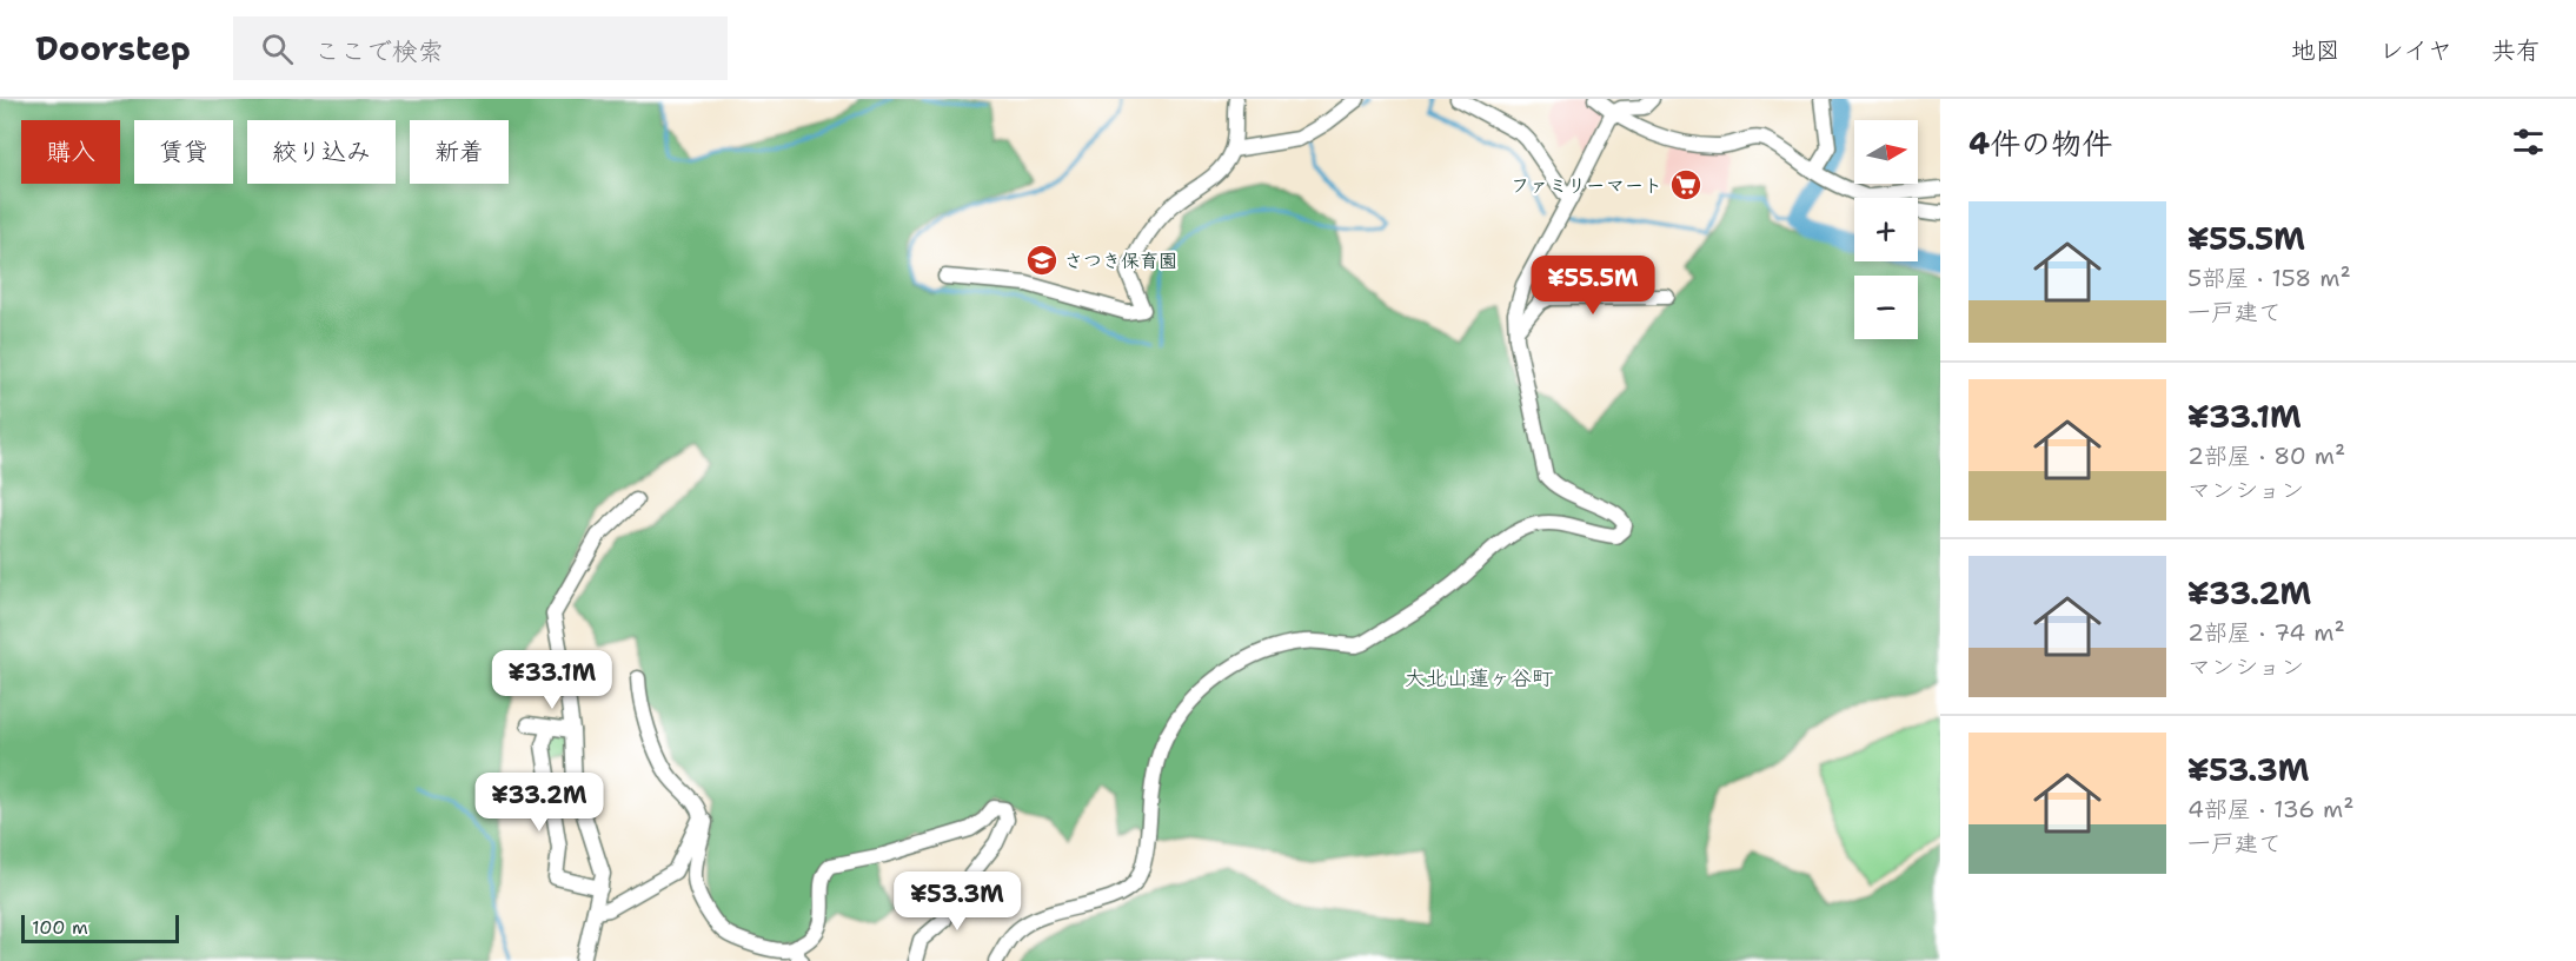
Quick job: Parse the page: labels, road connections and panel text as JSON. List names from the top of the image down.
{
  "districts": ["大北山蓮ヶ谷町"],
  "places": {
    "supermarket": ["ファミリーマート"],
    "school or university": ["さつき保育園"]
  },
  "scale_bar": "100 m",
  "north": "right",
  "page": {
    "header": "Doorstep",
    "search": "ここで検索",
    "nav": ["地図", "レイヤ", "共有"],
    "heading": "4件の物件",
    "map_buttons": ["+", "−"],
    "chip": [
      "購入",
      "賃貸",
      "絞り込み",
      "新着"
    ],
    "list": [
      {
        "name": "¥55.5M",
        "note": "5部屋 · 158 m² · 一戸建て"
      },
      {
        "name": "¥33.1M",
        "note": "2部屋 · 80 m² · マンション"
      },
      {
        "name": "¥33.2M",
        "note": "2部屋 · 74 m² · マンション"
      },
      {
        "name": "¥53.3M",
        "note": "4部屋 · 136 m² · 一戸建て"
      }
    ],
    "price": [
      "¥55.5M",
      "¥33.1M",
      "¥33.2M",
      "¥53.3M"
    ],
    "scale": "100 m"
  }
}
